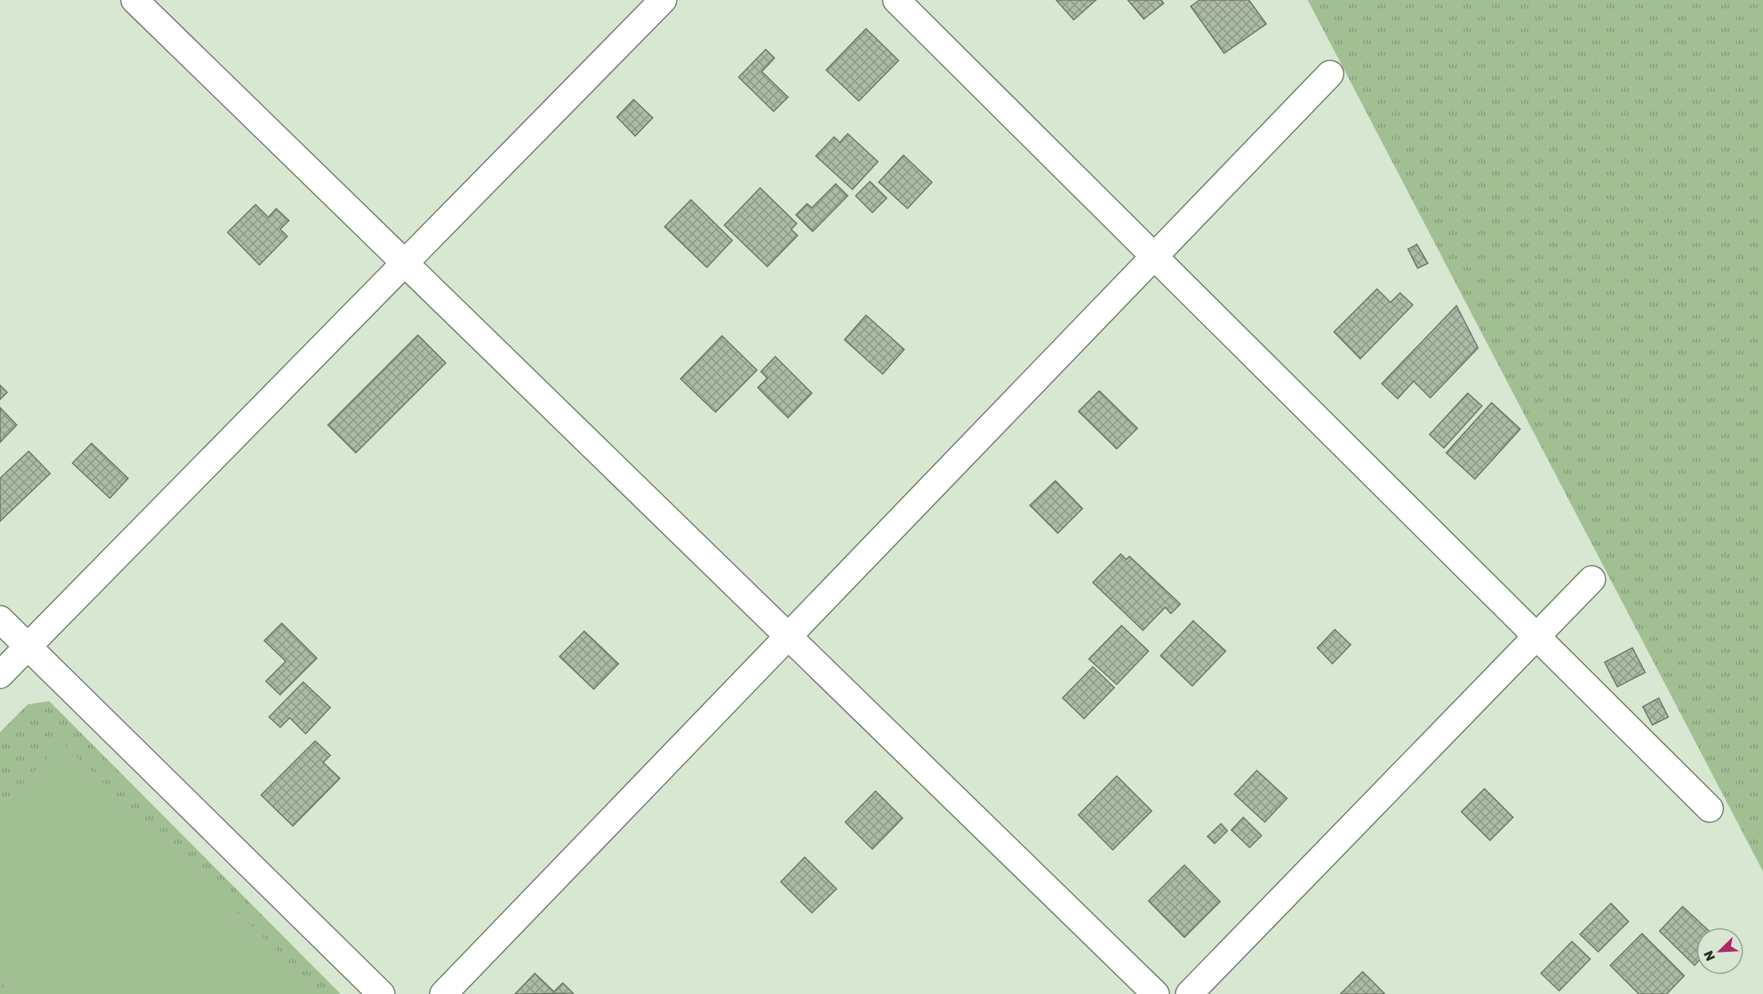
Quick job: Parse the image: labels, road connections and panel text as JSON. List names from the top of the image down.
{
  "north": "bottom left"
}
